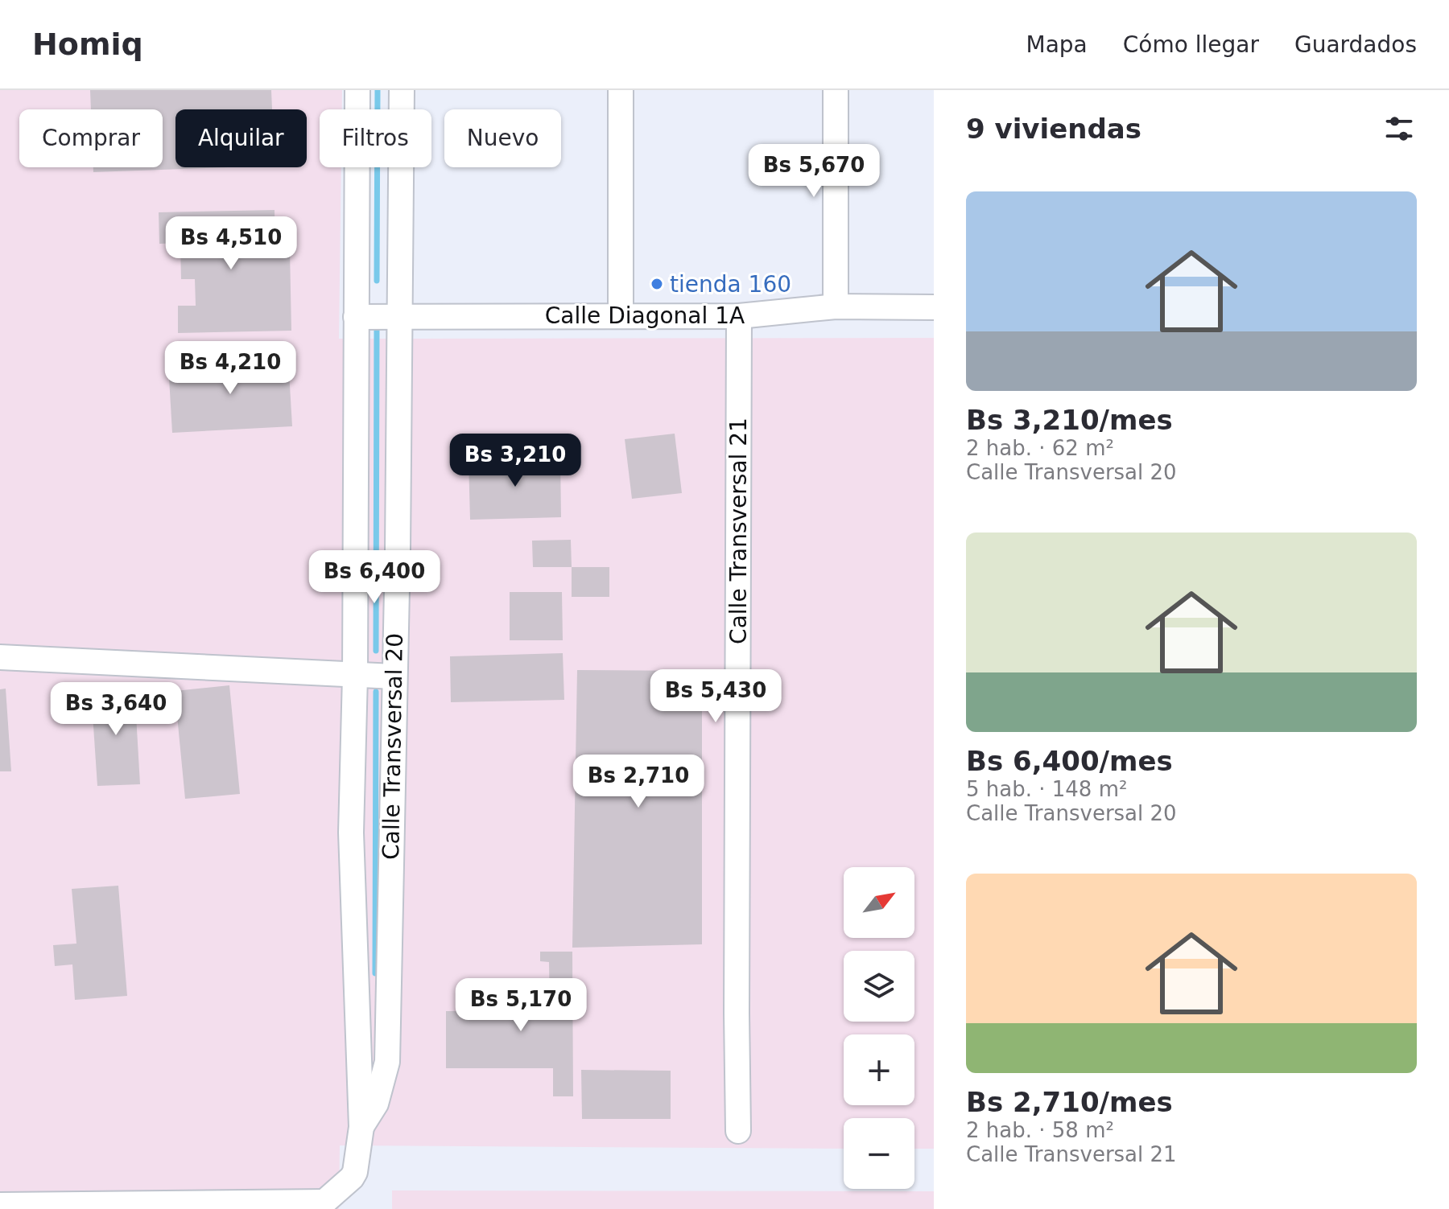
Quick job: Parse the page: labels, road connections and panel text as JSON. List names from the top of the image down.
{
  "streets": {
    "street": ["Calle Diagonal 1A", "Calle Transversal 21", "Calle Transversal 20"]
  },
  "crossings": [
    ["Calle Diagonal 1A", "Calle Transversal 21"],
    ["Calle Diagonal 1A", "Calle Transversal 20"]
  ],
  "places": ["tienda 160"],
  "north": "top right",
  "page": {
    "header": "Homiq",
    "nav": ["Mapa", "Cómo llegar", "Guardados"],
    "heading": "9 viviendas",
    "chip": [
      "Comprar",
      "Alquilar",
      "Filtros",
      "Nuevo"
    ],
    "price": [
      "Bs 5,670",
      "Bs 4,510",
      "Bs 4,210",
      "Bs 3,210",
      "Bs 6,400",
      "Bs 5,430",
      "Bs 3,640",
      "Bs 2,710",
      "Bs 5,170"
    ],
    "list": [
      {
        "name": "Bs 3,210/mes",
        "note": "2 hab. · 62 m² · Calle Transversal 20"
      },
      {
        "name": "Bs 6,400/mes",
        "note": "5 hab. · 148 m² · Calle Transversal 20"
      },
      {
        "name": "Bs 2,710/mes",
        "note": "2 hab. · 58 m² · Calle Transversal 21"
      }
    ],
    "map_buttons": ["+", "−"]
  }
}
